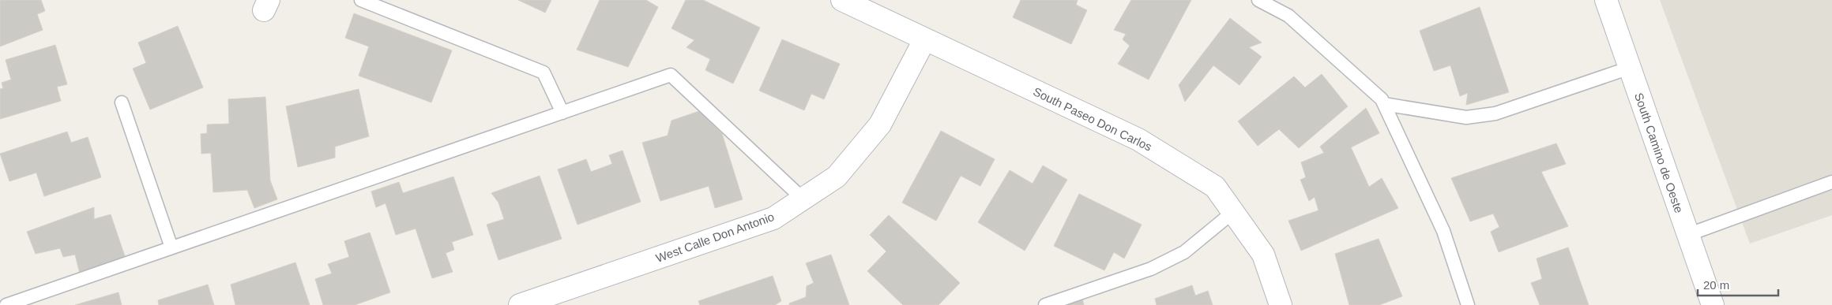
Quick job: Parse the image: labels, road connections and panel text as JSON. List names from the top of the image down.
{
  "streets": {
    "street": ["South Paseo Don Carlos", "South Camino de Oeste", "West Calle Don Antonio"]
  },
  "crossings": [
    ["South Paseo Don Carlos", "West Calle Don Antonio"]
  ],
  "scale_bar": "20 m"
}
